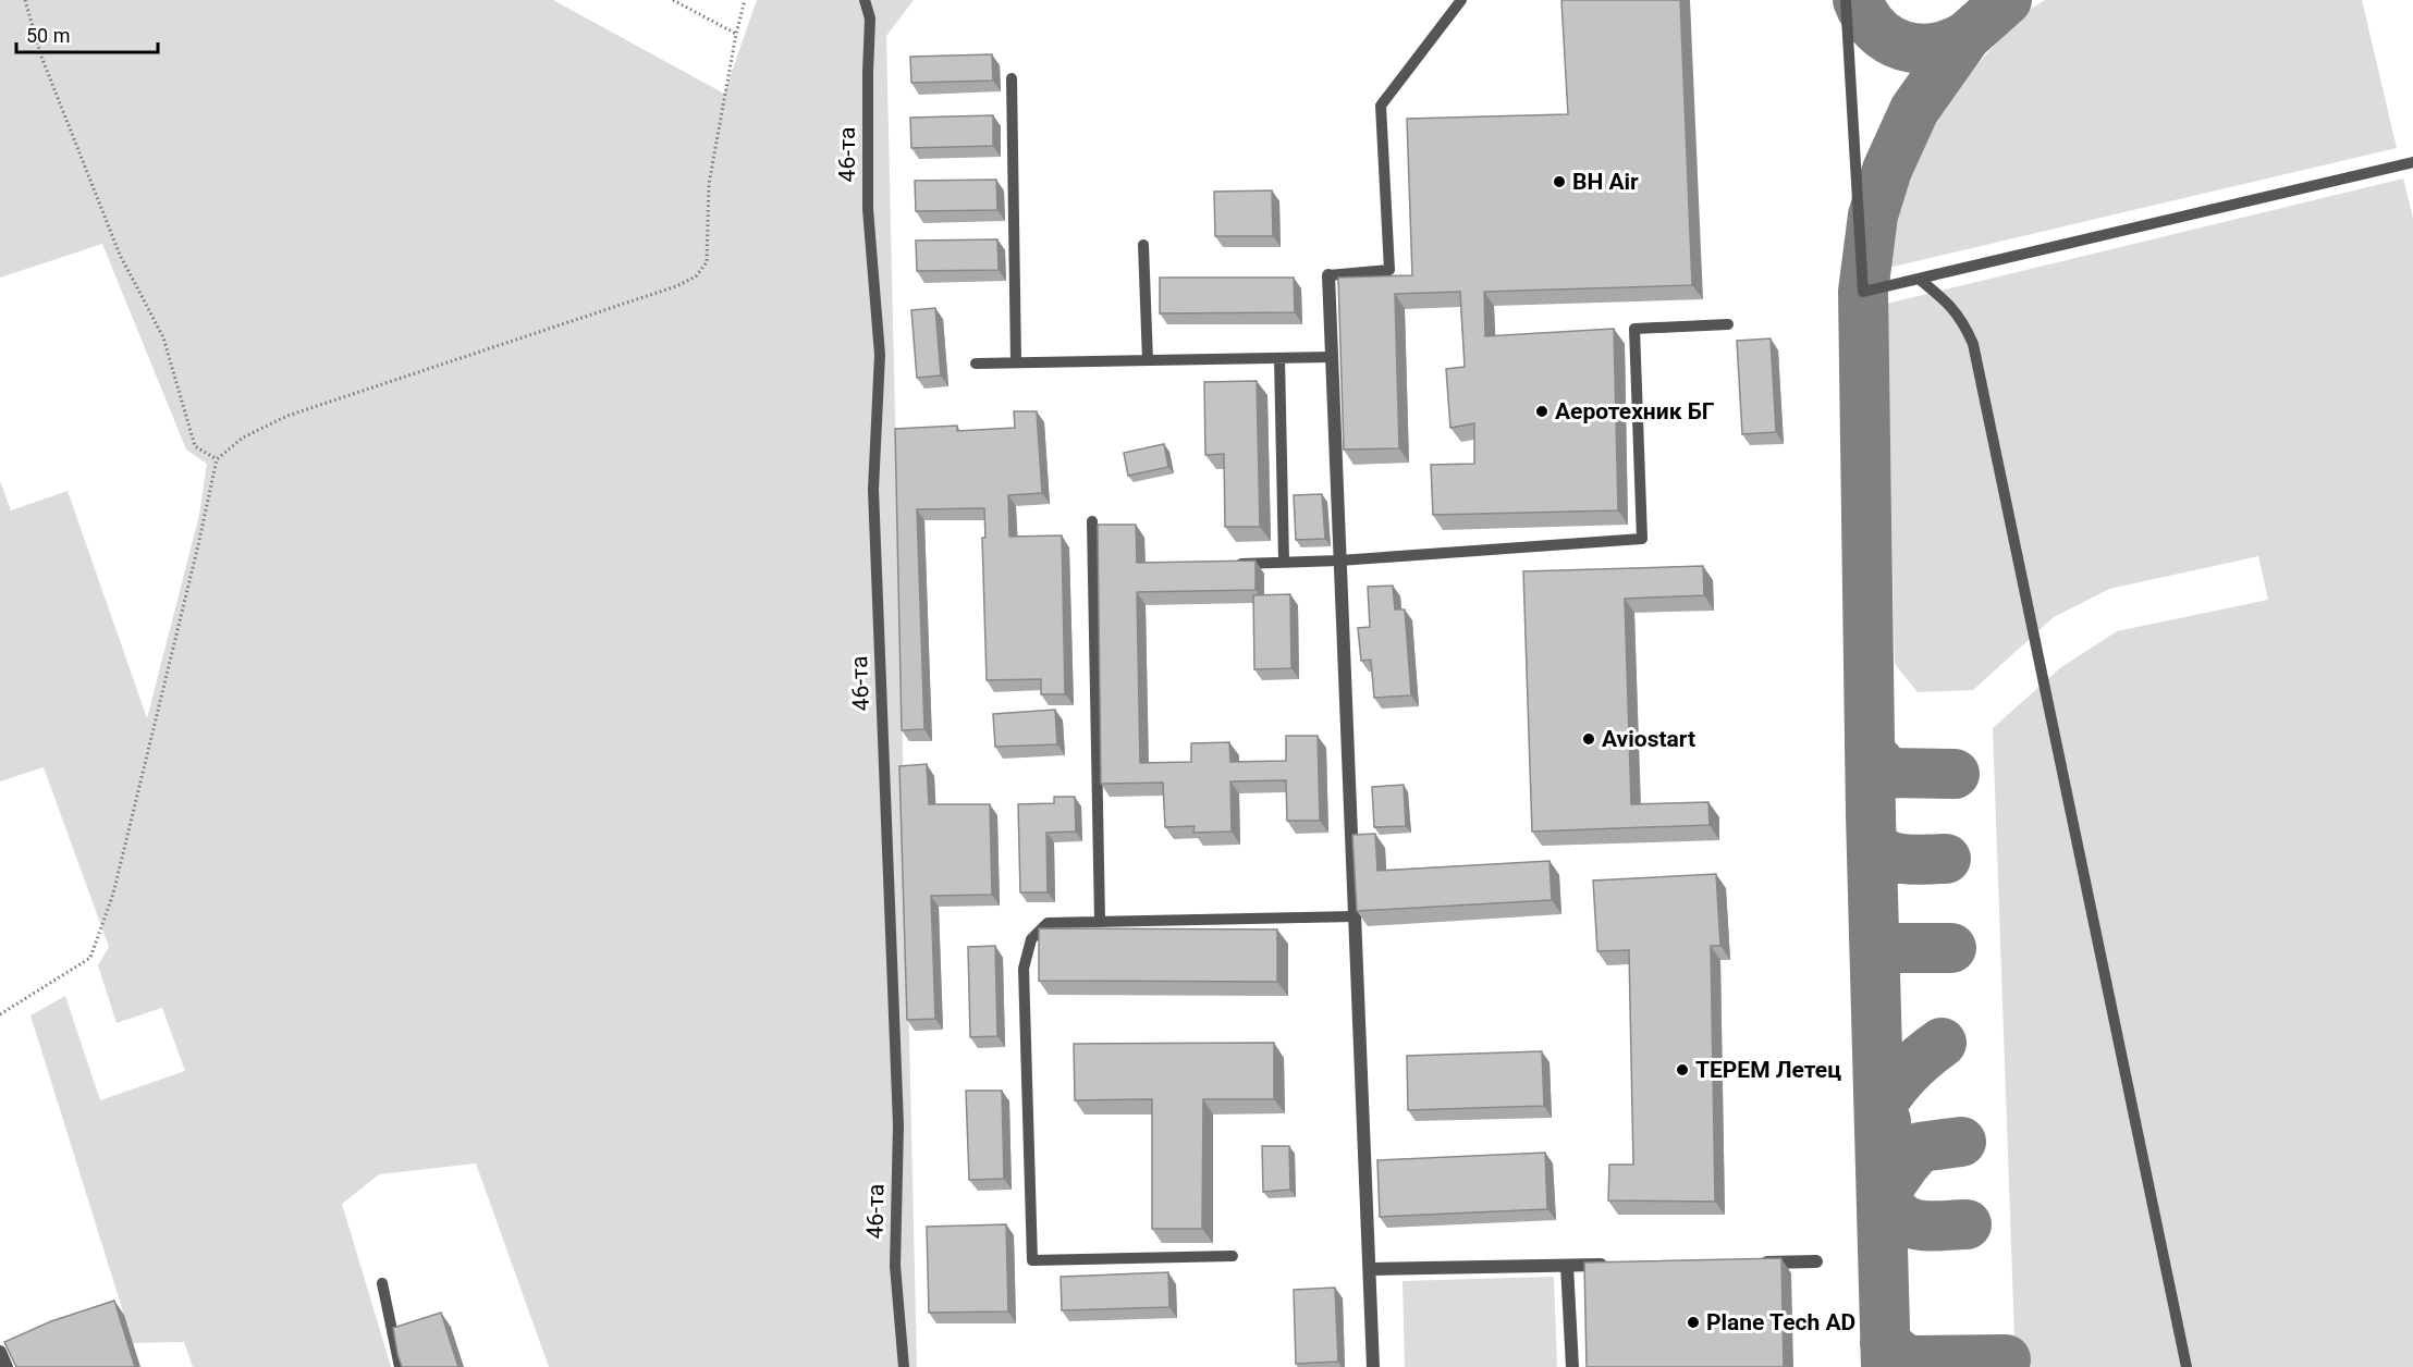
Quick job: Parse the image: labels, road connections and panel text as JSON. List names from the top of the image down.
{
  "streets": {
    "lane": ["46-та"]
  },
  "places": [
    "BH Air",
    "Аеротехник БГ",
    "Aviostart",
    "ТЕРЕМ Летец",
    "Plane Tech AD"
  ],
  "scale_bar": "50 m"
}
